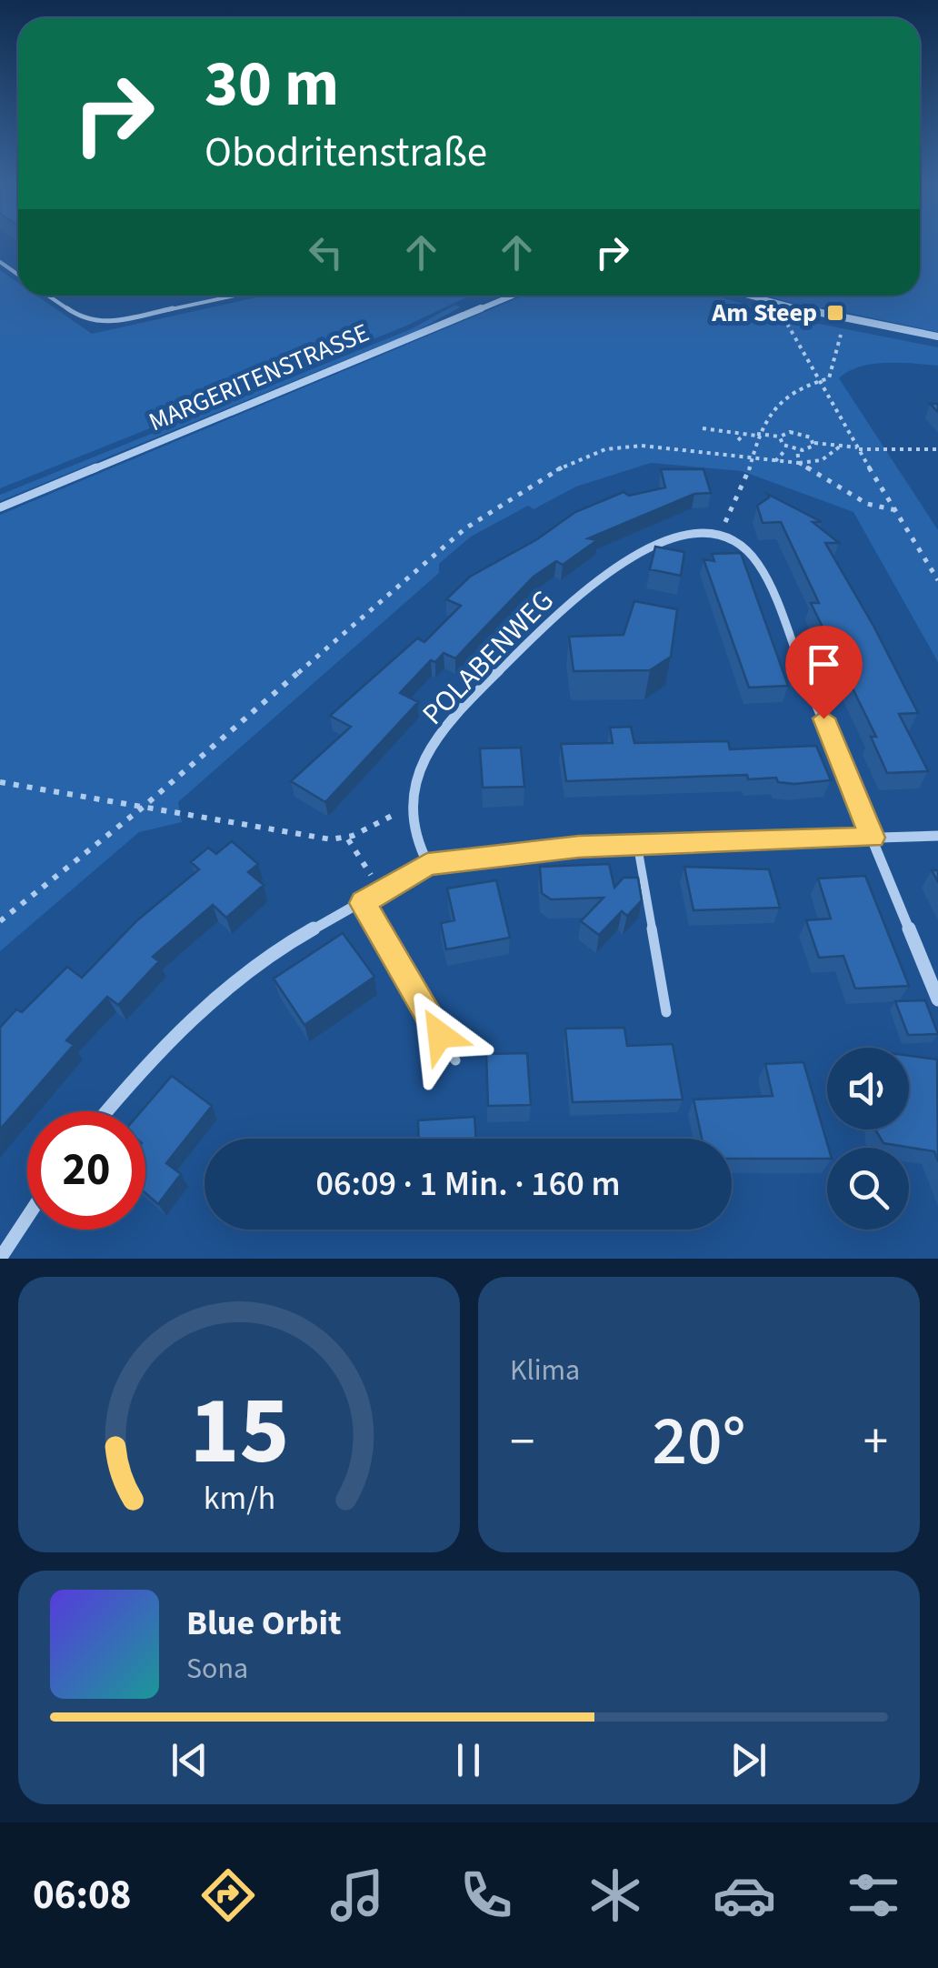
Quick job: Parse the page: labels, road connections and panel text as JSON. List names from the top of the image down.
{
  "streets": {
    "street": ["MARGERITENSTRASSE", "POLABENWEG"]
  },
  "places": {
    "transit": ["Am Steep"]
  },
  "page": {
    "turn": ["30 m", "Obodritenstraße"],
    "limit": "20",
    "trip": "06:09 · 1 Min. · 160 m",
    "tile": "Klima",
    "heat": ["−", "20°", "+"],
    "song": ["Blue Orbit", "Sona"],
    "tabs": "06:08",
    "gauge": ["15", "km/h"]
  }
}
